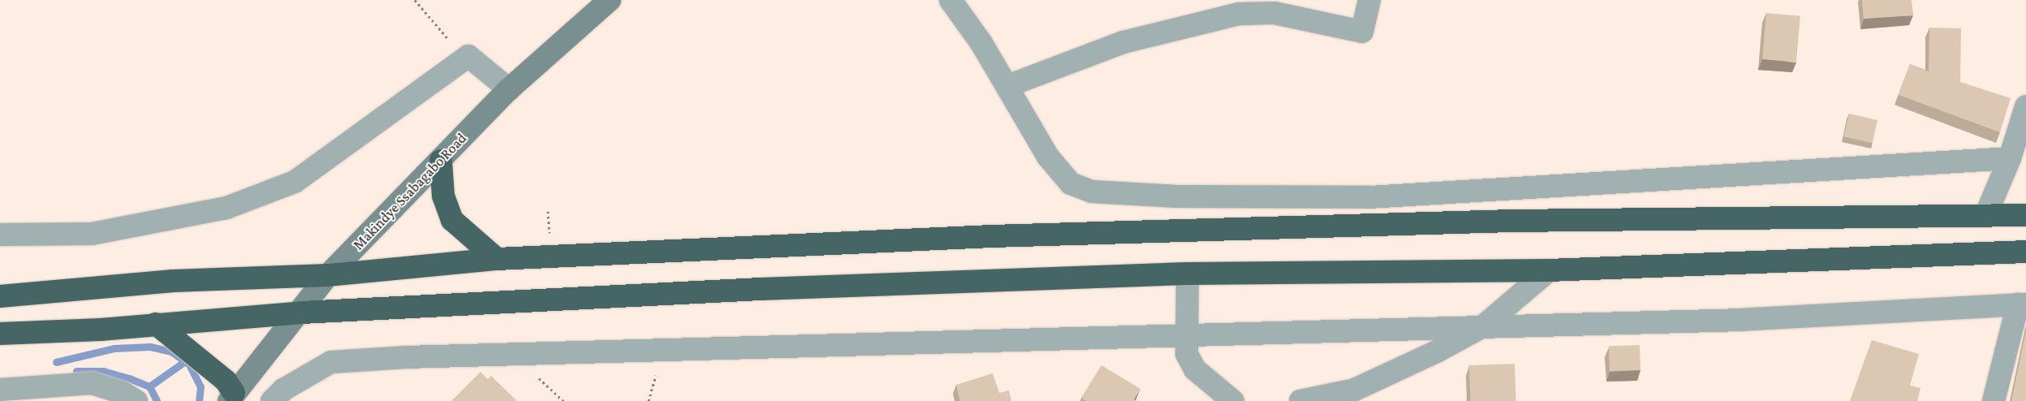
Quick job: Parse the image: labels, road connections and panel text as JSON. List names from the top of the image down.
{
  "streets": {
    "street": ["Makindye Ssabagabo Road"]
  }
}
